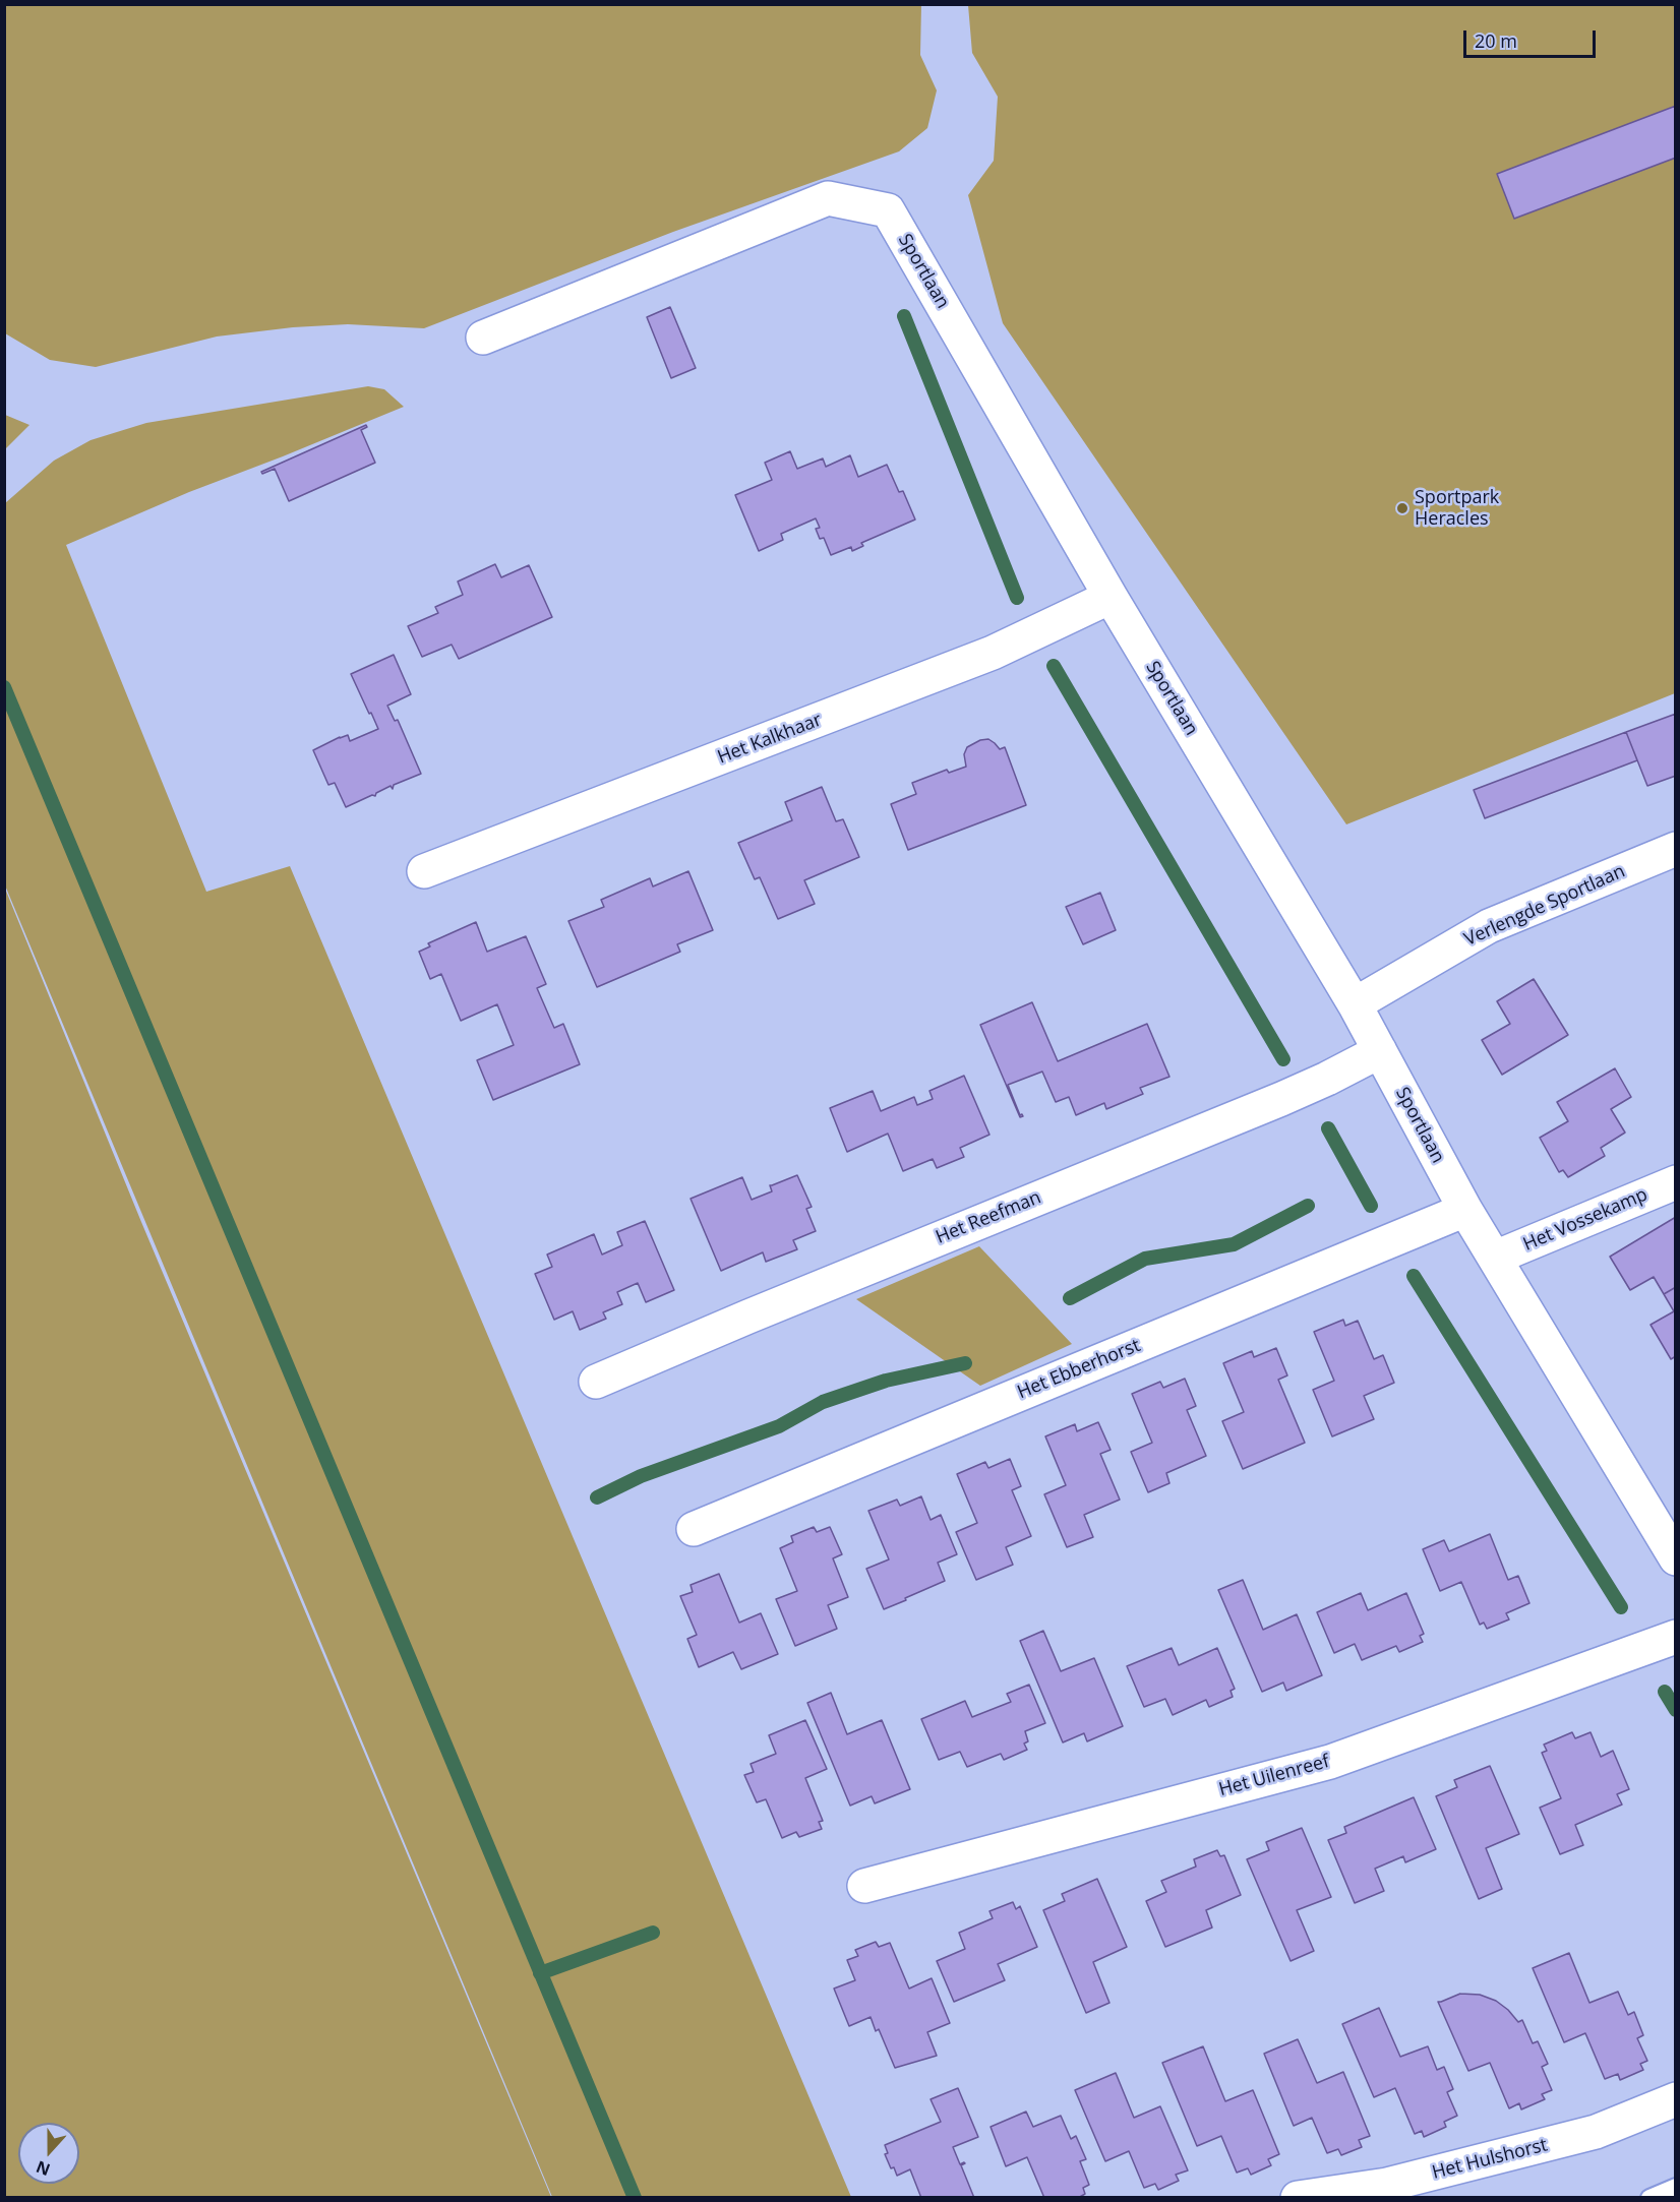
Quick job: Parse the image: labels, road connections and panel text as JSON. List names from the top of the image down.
{
  "streets": {
    "street": [
      "Sportlaan",
      "Het Kalkhaar",
      "Verlengde Sportlaan",
      "Het Reefman",
      "Het Vossekamp",
      "Het Ebberhorst",
      "Het Uilenreef",
      "Het Hulshorst"
    ]
  },
  "crossings": [
    ["Sportlaan", "Het Kalkhaar"],
    ["Sportlaan", "Verlengde Sportlaan"],
    ["Sportlaan", "Het Reefman"],
    ["Sportlaan", "Het Vossekamp"],
    ["Sportlaan", "Het Ebberhorst"]
  ],
  "places": ["Sportpark Heracles"],
  "scale_bar": "20 m",
  "north": "bottom"
}
